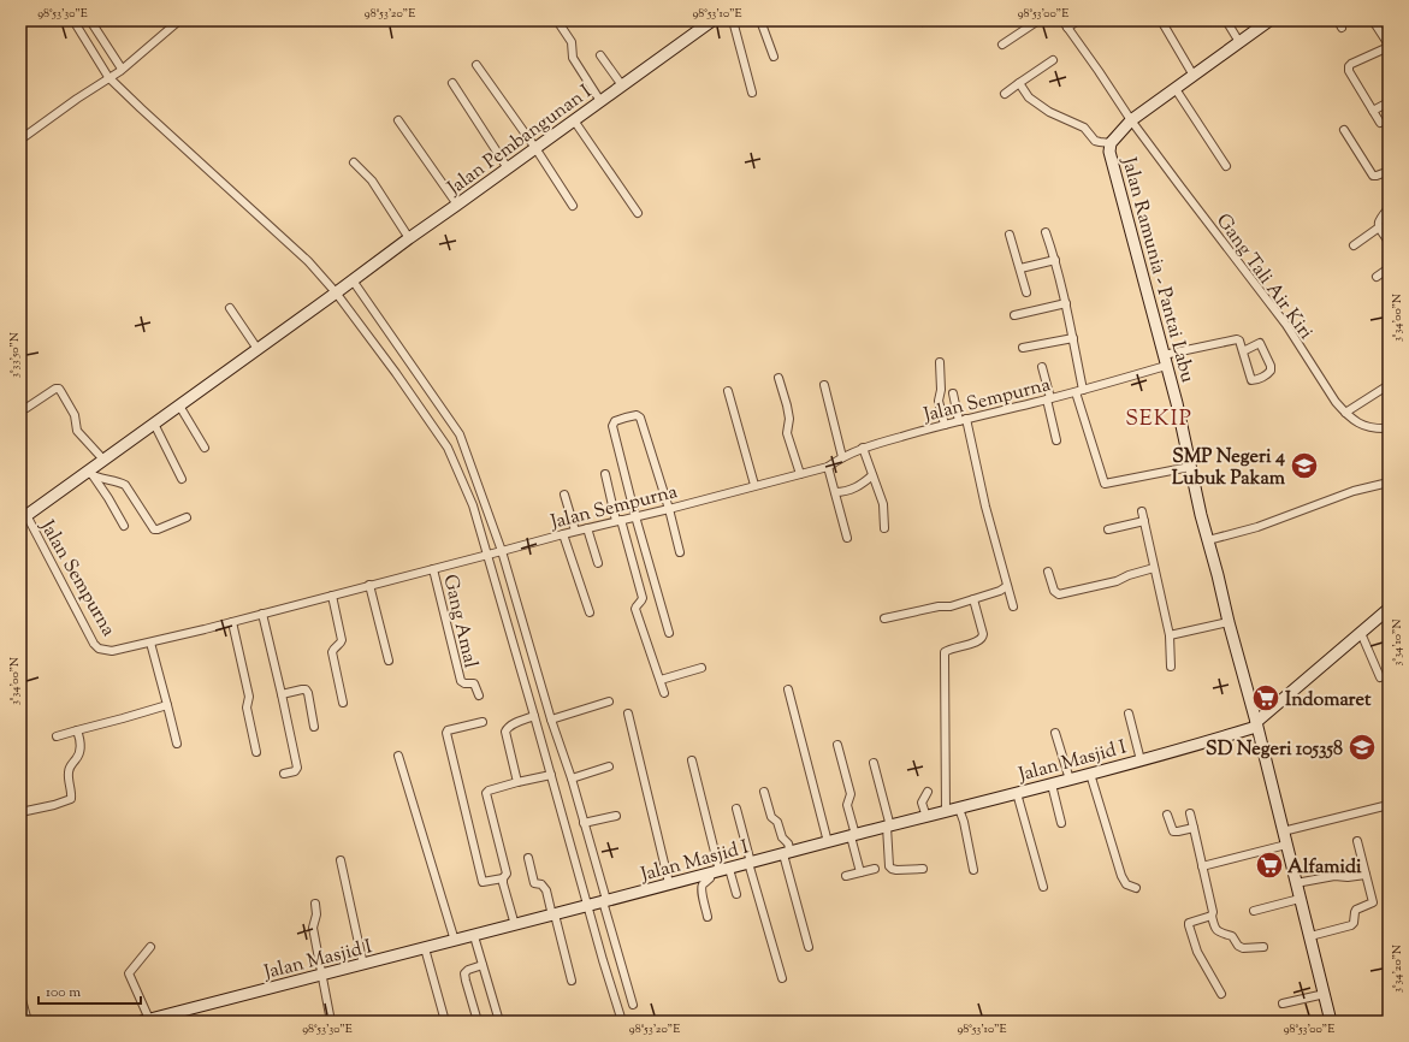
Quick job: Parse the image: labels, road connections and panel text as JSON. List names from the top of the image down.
{
  "streets": {
    "main road": ["Jalan Pembangunan I", "Jalan Ramunia - Pantai Labu", "Jalan Masjid I"],
    "street": ["Gang Tali Air Kiri", "Jalan Sempurna", "Gang Amal"]
  },
  "crossings": [
    ["Jalan Pembangunan I", "Jalan Sempurna"],
    ["Jalan Ramunia - Pantai Labu", "Gang Tali Air Kiri"],
    ["Jalan Ramunia - Pantai Labu", "Jalan Sempurna"],
    ["Jalan Ramunia - Pantai Labu", "Jalan Masjid I"],
    ["Jalan Sempurna", "Gang Amal"]
  ],
  "districts": ["SEKIP"],
  "places": {
    "school or university": ["SMP Negeri 4 Lubuk Pakam", "SD Negeri 105358"],
    "supermarket": ["Indomaret", "Alfamidi"]
  },
  "scale_bar": "100 m",
  "coordinates": [
    "98°53'30\"E",
    "98°53'20\"E",
    "98°53'10\"E",
    "98°53'00\"E",
    "3°34'00\"N",
    "3°33'50\"N",
    "3°34'10\"N",
    "3°34'20\"N"
  ]
}
